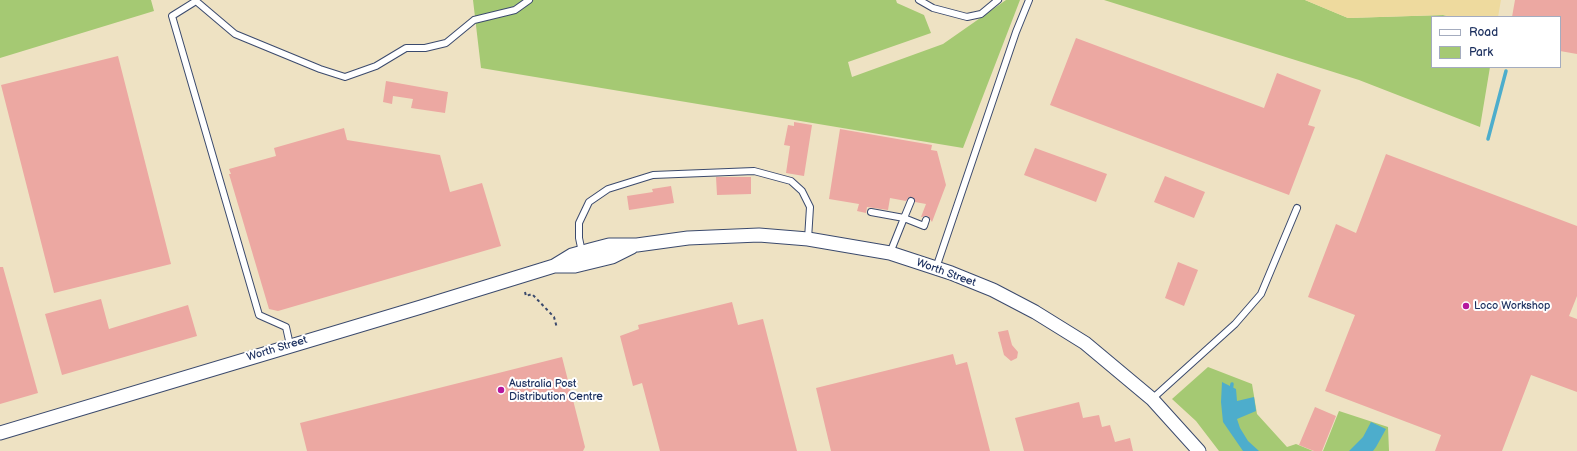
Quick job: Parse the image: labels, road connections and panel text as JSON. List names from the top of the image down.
{
  "streets": {
    "street": ["Worth Street"]
  },
  "places": ["Loco Workshop", "Australia Post Distribution Centre"],
  "legend": ["Road", "Park"]
}
